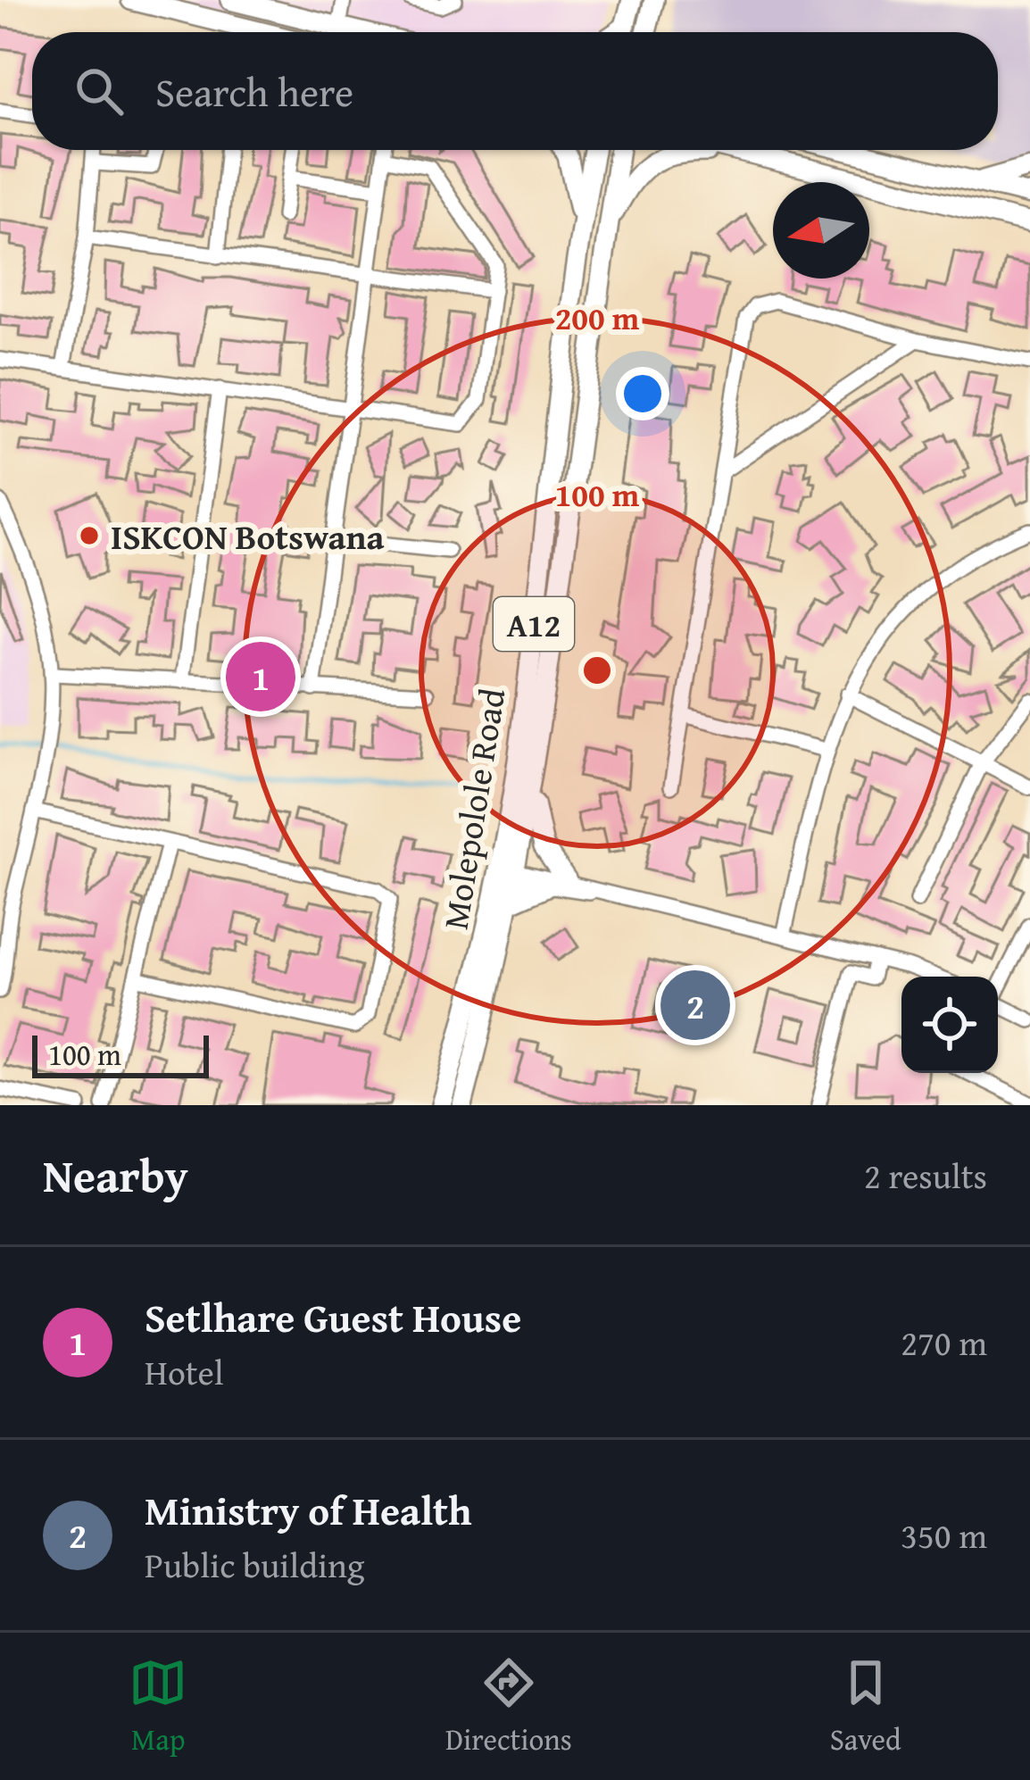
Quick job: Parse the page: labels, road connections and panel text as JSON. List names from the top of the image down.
{
  "streets": {
    "main road": ["A12", "Molepolole Road"]
  },
  "places": ["ISKCON Botswana"],
  "scale_bar": "100 m",
  "north": "left",
  "page": {
    "search": "Search here",
    "pins": ["1", "2"],
    "scale": "100 m",
    "heading": ["Nearby", "2 results"],
    "list": [
      {
        "mark": "1",
        "name": "Setlhare Guest House",
        "note": "Hotel",
        "value": "270 m"
      },
      {
        "mark": "2",
        "name": "Ministry of Health",
        "note": "Public building",
        "value": "350 m"
      }
    ],
    "nav": ["Map", "Directions", "Saved"]
  },
  "rings": ["200 m", "100 m"]
}
